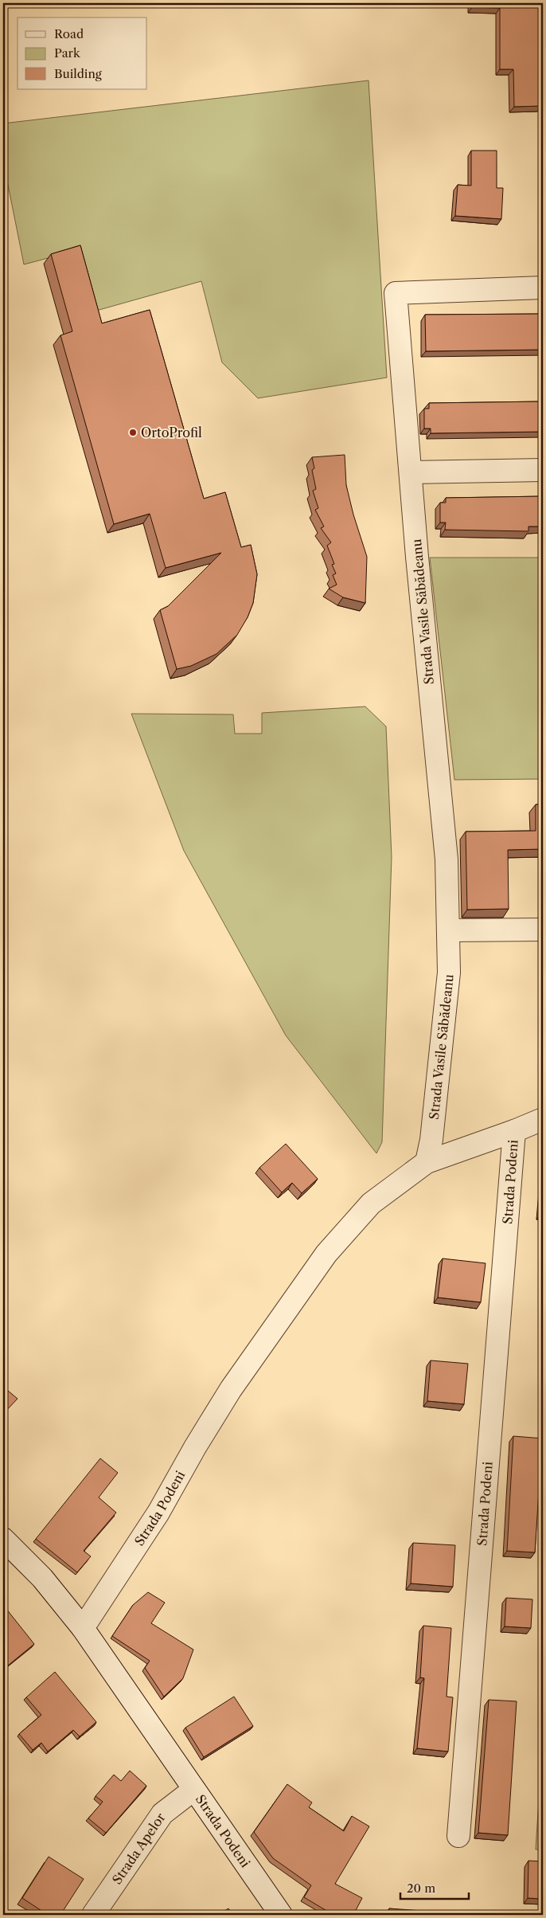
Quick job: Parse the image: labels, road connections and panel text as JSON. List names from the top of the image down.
{
  "streets": {
    "street": ["Strada Vasile Săbădeanu", "Strada Podeni", "Strada Apelor"]
  },
  "crossings": [
    ["Strada Vasile Săbădeanu", "Strada Podeni"],
    ["Strada Podeni", "Strada Apelor"]
  ],
  "places": ["OrtoProfil"],
  "legend": ["Road", "Park", "Building"],
  "scale_bar": "20 m"
}
